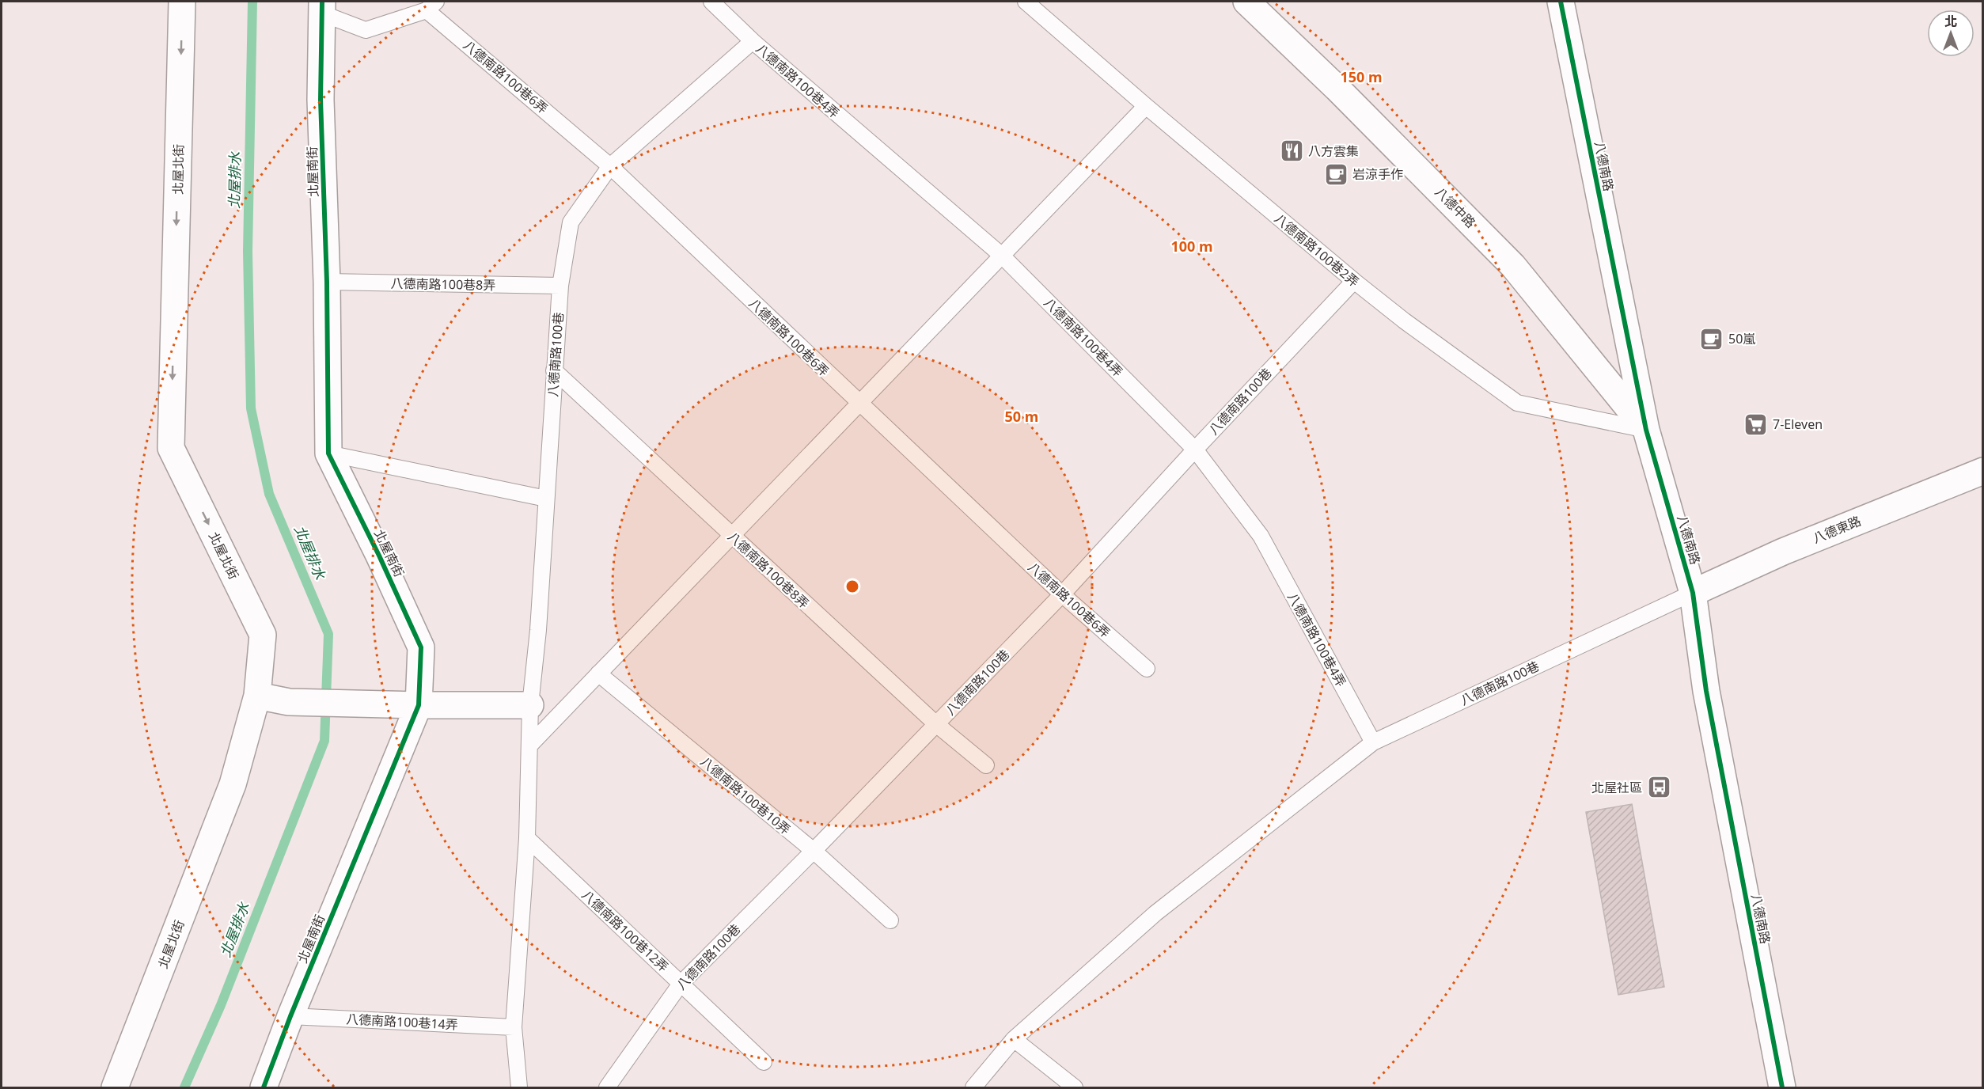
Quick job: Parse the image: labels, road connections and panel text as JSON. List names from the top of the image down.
{
  "streets": {
    "street": [
      "八德南路",
      "北屋北街",
      "北屋南街",
      "八德中路",
      "八德東路"
    ],
    "lane": [
      "八德南路100巷6弄",
      "八德南路100巷4弄",
      "八德南路100巷2弄",
      "八德南路100巷8弄",
      "八德南路100巷",
      "八德南路100巷10弄",
      "八德南路100巷12弄",
      "八德南路100巷14弄"
    ]
  },
  "crossings": [
    ["八德南路100巷6弄", "八德南路100巷"],
    ["八德南路100巷4弄", "八德南路100巷"],
    ["八德南路", "八德中路"],
    ["八德南路", "八德南路100巷2弄"],
    ["八德南路", "八德南路100巷"],
    ["八德南路", "八德東路"],
    ["北屋南街", "八德南路100巷8弄"],
    ["北屋南街", "八德南路100巷14弄"],
    ["八德中路", "八德南路100巷2弄"],
    ["八德南路100巷2弄", "八德南路100巷"],
    ["八德南路100巷8弄", "八德南路100巷"],
    ["八德南路100巷", "八德東路"],
    ["八德南路100巷", "八德南路100巷10弄"],
    ["八德南路100巷", "八德南路100巷12弄"],
    ["八德南路100巷", "八德南路100巷14弄"]
  ],
  "one_way": ["北屋北街"],
  "water": ["北屋排水"],
  "places": {
    "restaurant": ["八方雲集"],
    "cafe": ["岩涼手作", "50嵐"],
    "supermarket": ["7-Eleven"],
    "bus stop": ["北屋社區"]
  },
  "north": "top",
  "rings": ["150 m", "100 m", "50 m"]
}
